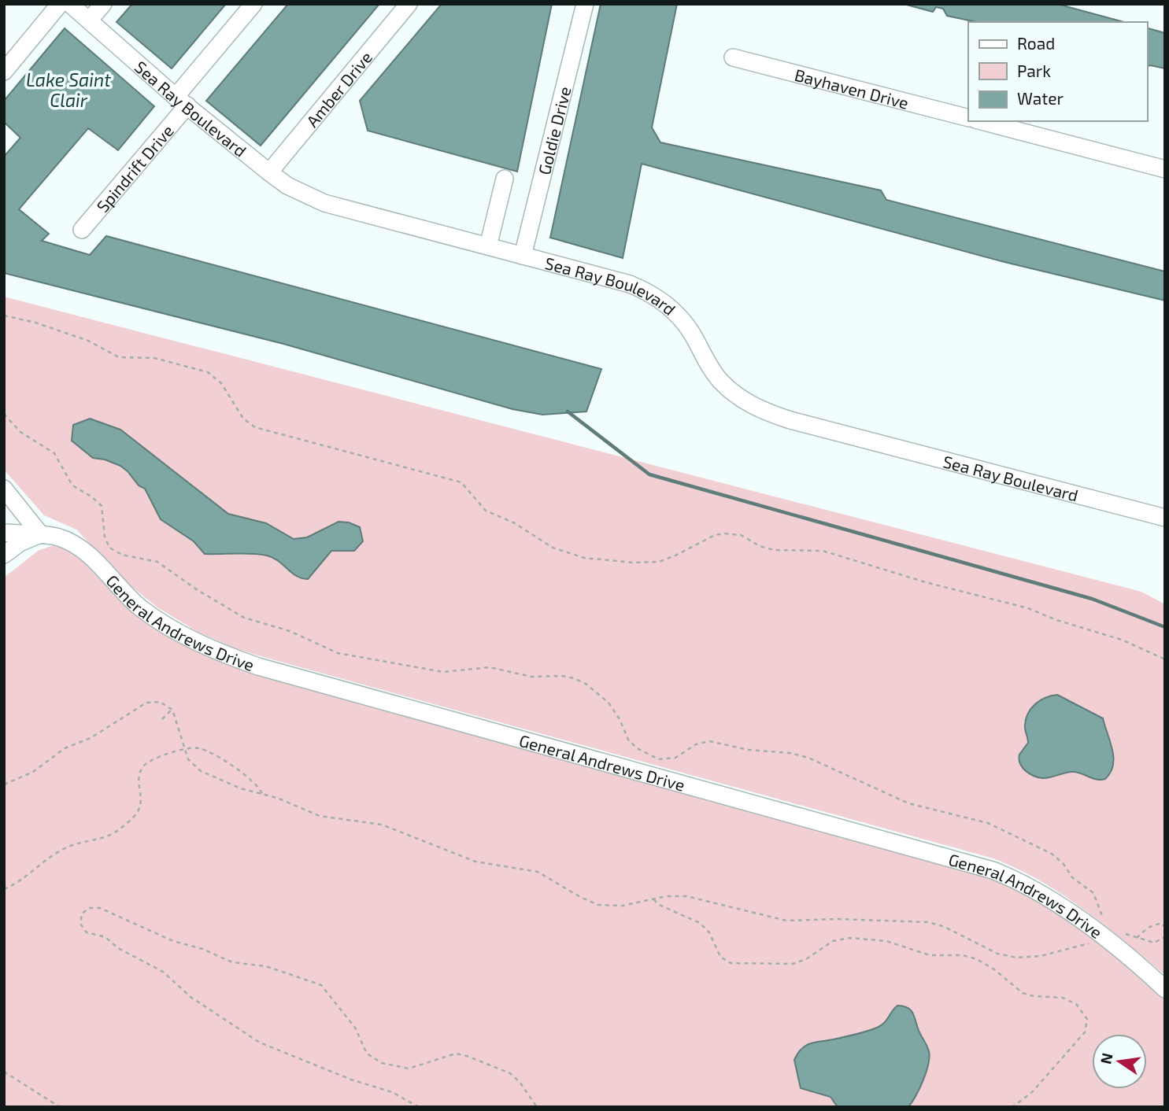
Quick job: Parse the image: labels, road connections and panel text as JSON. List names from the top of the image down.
{
  "streets": {
    "street": [
      "Bayhaven Drive",
      "Amber Drive",
      "Sea Ray Boulevard",
      "Goldie Drive",
      "Spindrift Drive",
      "General Andrews Drive"
    ]
  },
  "crossings": [
    ["Amber Drive", "Sea Ray Boulevard"],
    ["Sea Ray Boulevard", "Goldie Drive"],
    ["Sea Ray Boulevard", "Spindrift Drive"]
  ],
  "water": ["Lake Saint Clair"],
  "legend": ["Road", "Park", "Water"],
  "north": "left"
}
